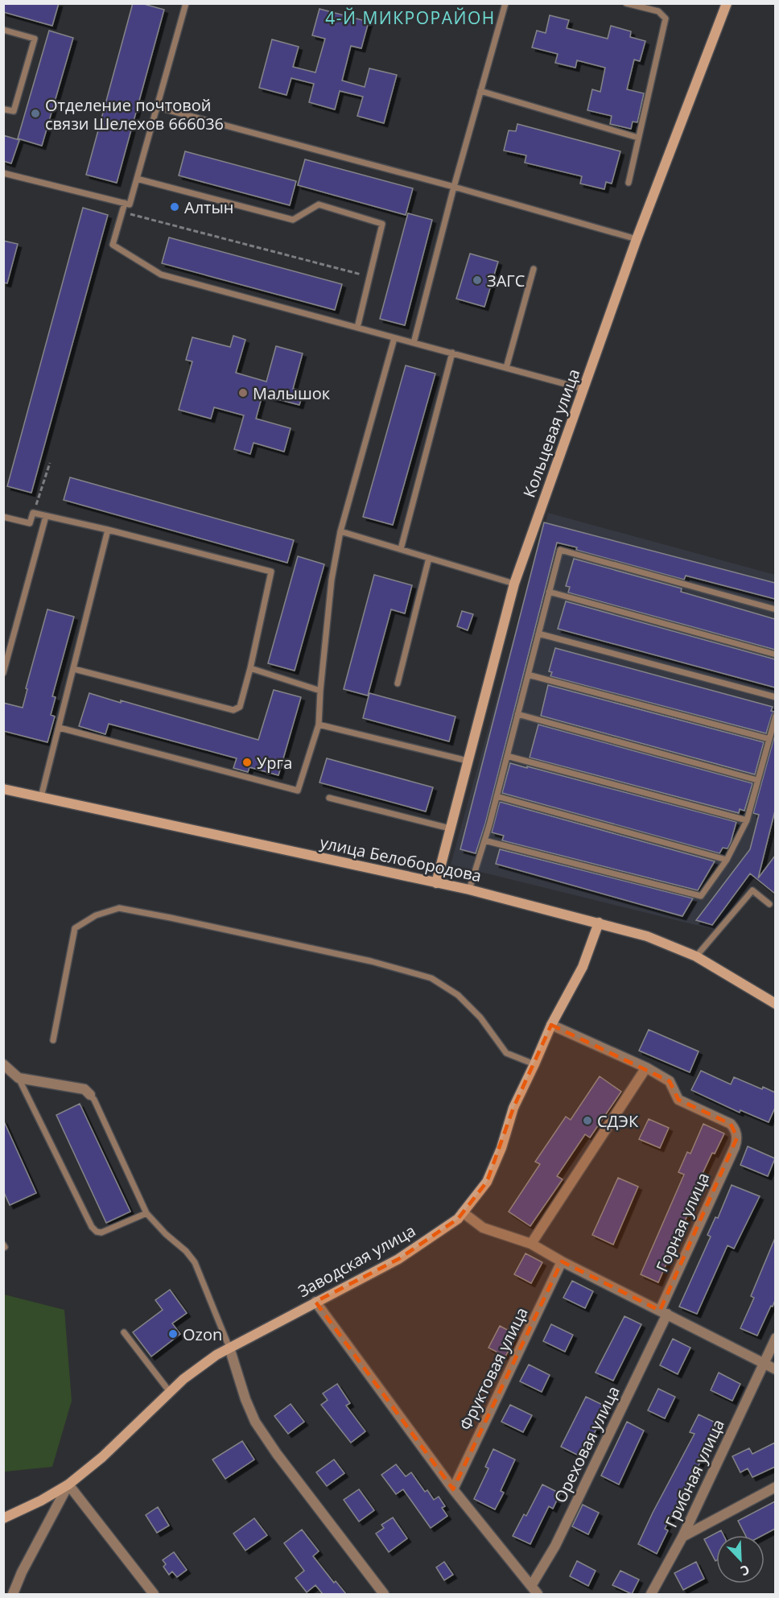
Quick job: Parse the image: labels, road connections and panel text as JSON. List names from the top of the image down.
{
  "streets": {
    "street": [
      "Кольцевая улица",
      "улица Белобородова",
      "Горная улица",
      "Заводская улица",
      "Фруктовая улица",
      "Ореховая улица",
      "Грибная улица"
    ]
  },
  "crossings": [
    ["Кольцевая улица", "улица Белобородова"],
    ["улица Белобородова", "Заводская улица"],
    ["Горная улица", "Ореховая улица"]
  ],
  "districts": ["4-Й МИКРОРАЙОН"],
  "places": [
    "Отделение почтовой связи Шелехов 666036",
    "Алтын",
    "ЗАГС",
    "Малышок",
    "Урга",
    "СДЭК",
    "Ozon"
  ],
  "north": "bottom right"
}
